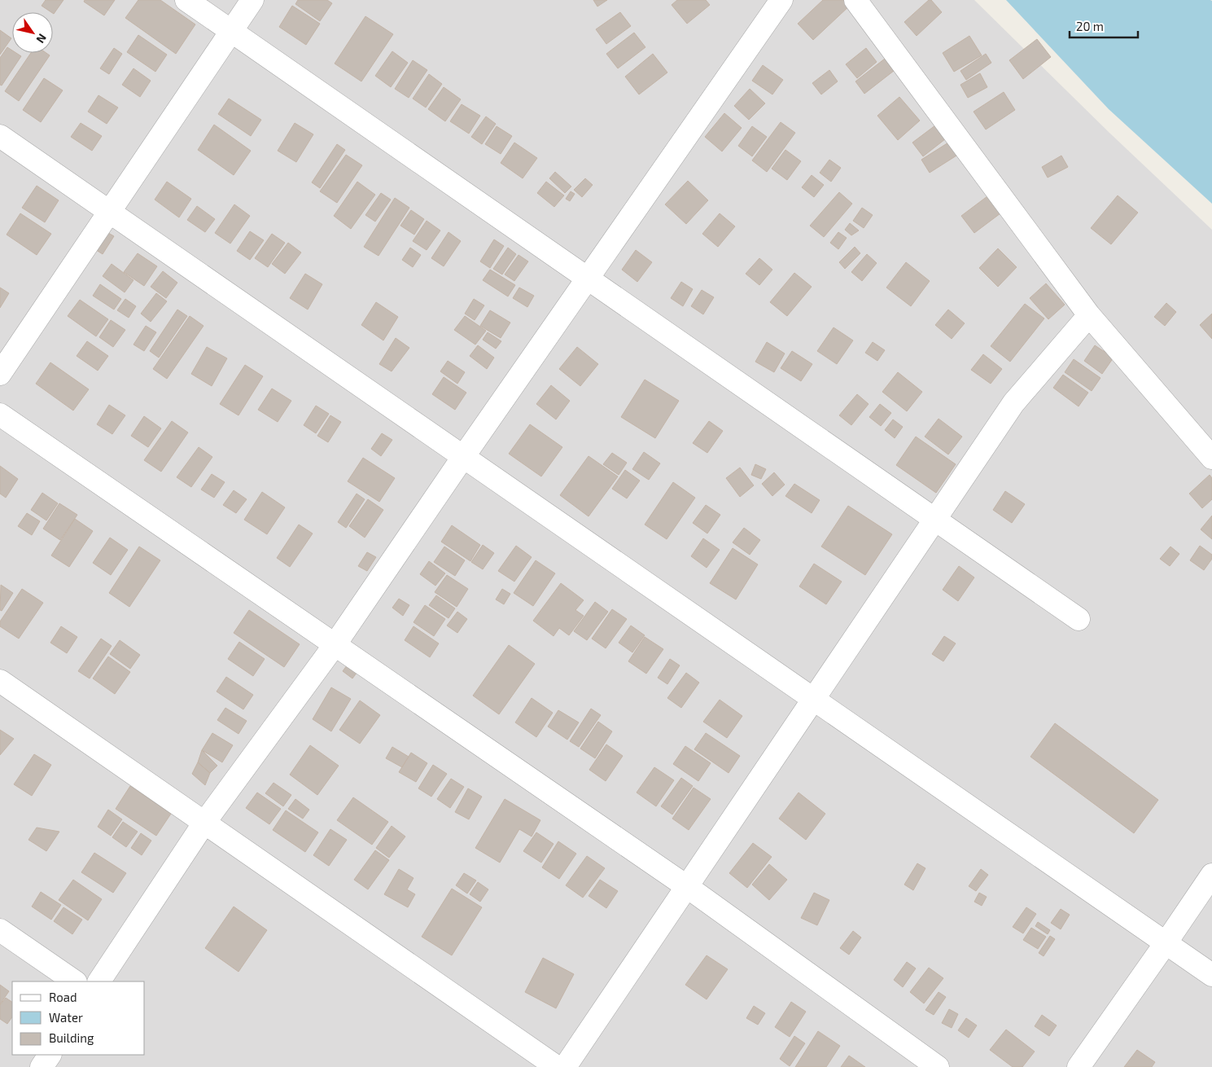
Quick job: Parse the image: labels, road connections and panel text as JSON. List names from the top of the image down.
{
  "legend": ["Road", "Water", "Building"],
  "scale_bar": "20 m",
  "north": "bottom right"
}
